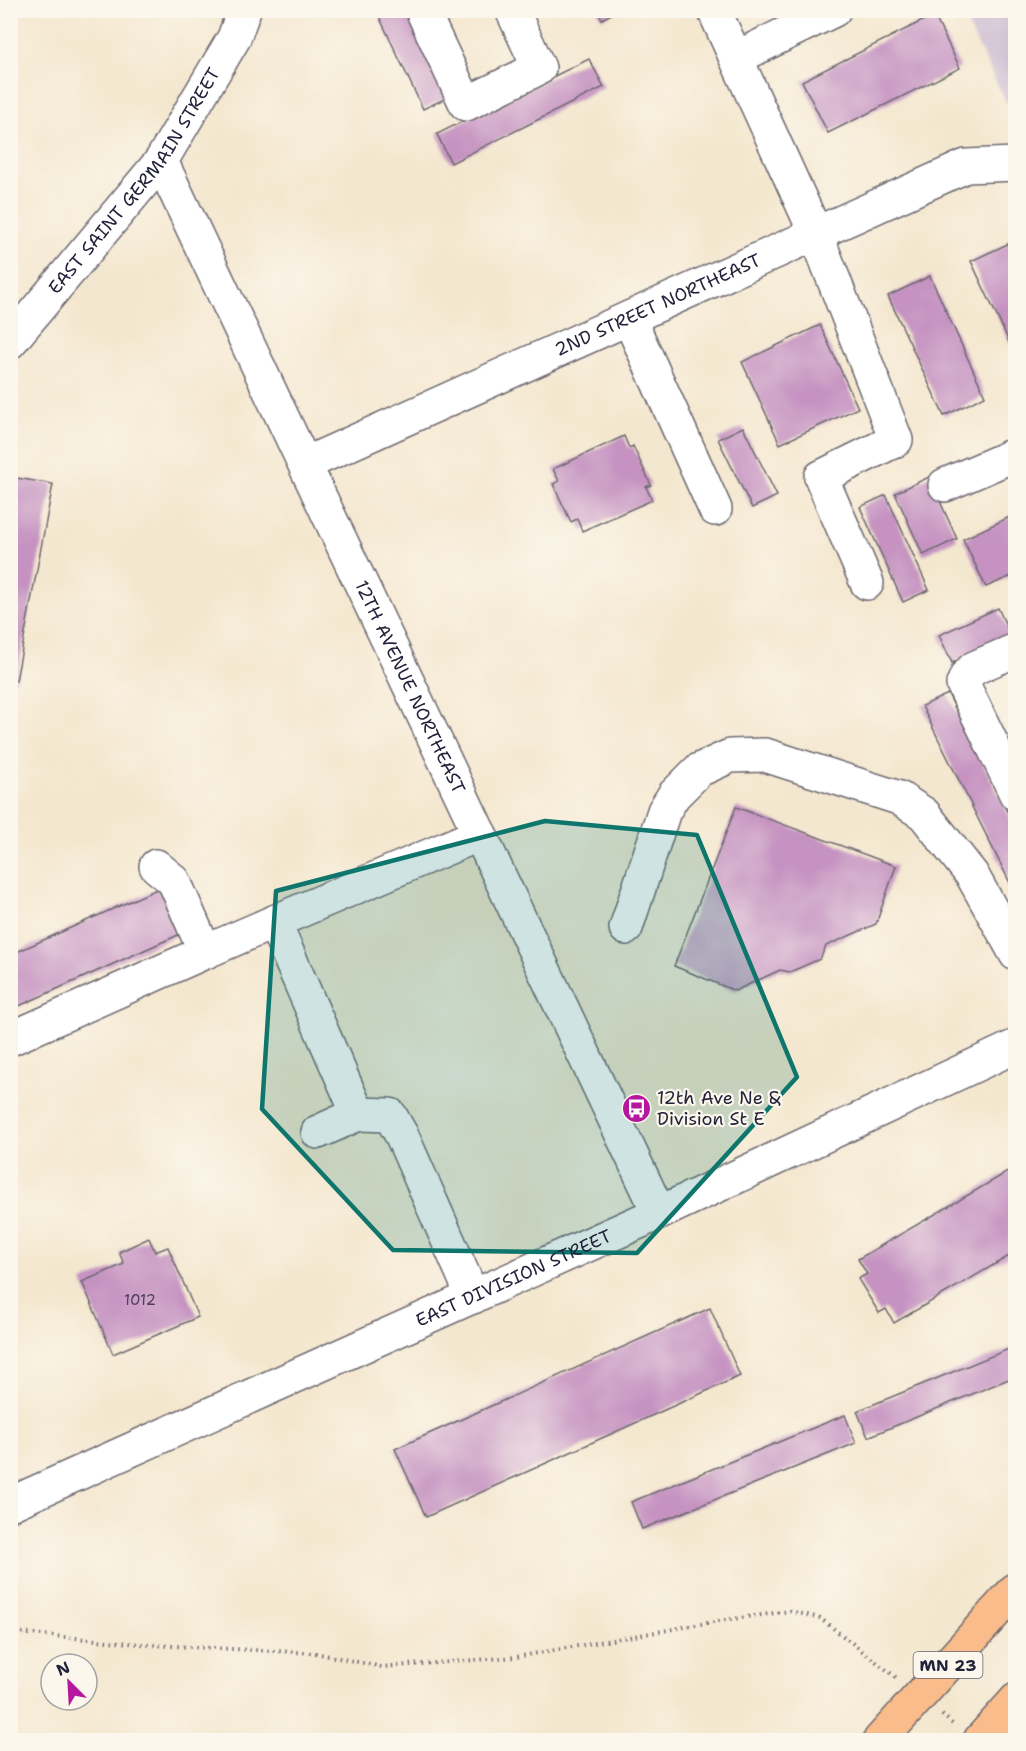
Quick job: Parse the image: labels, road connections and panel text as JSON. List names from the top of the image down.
{
  "streets": {
    "highway": ["MN 23"],
    "street": [
      "EAST SAINT GERMAIN STREET",
      "2ND STREET NORTHEAST",
      "12TH AVENUE NORTHEAST",
      "EAST DIVISION STREET"
    ]
  },
  "crossings": [
    ["EAST SAINT GERMAIN STREET", "12TH AVENUE NORTHEAST"],
    ["2ND STREET NORTHEAST", "12TH AVENUE NORTHEAST"],
    ["12TH AVENUE NORTHEAST", "EAST DIVISION STREET"]
  ],
  "places": {
    "bus stop": ["12th Ave Ne & Division St E"]
  },
  "house_numbers": ["1012"],
  "north": "top left"
}
